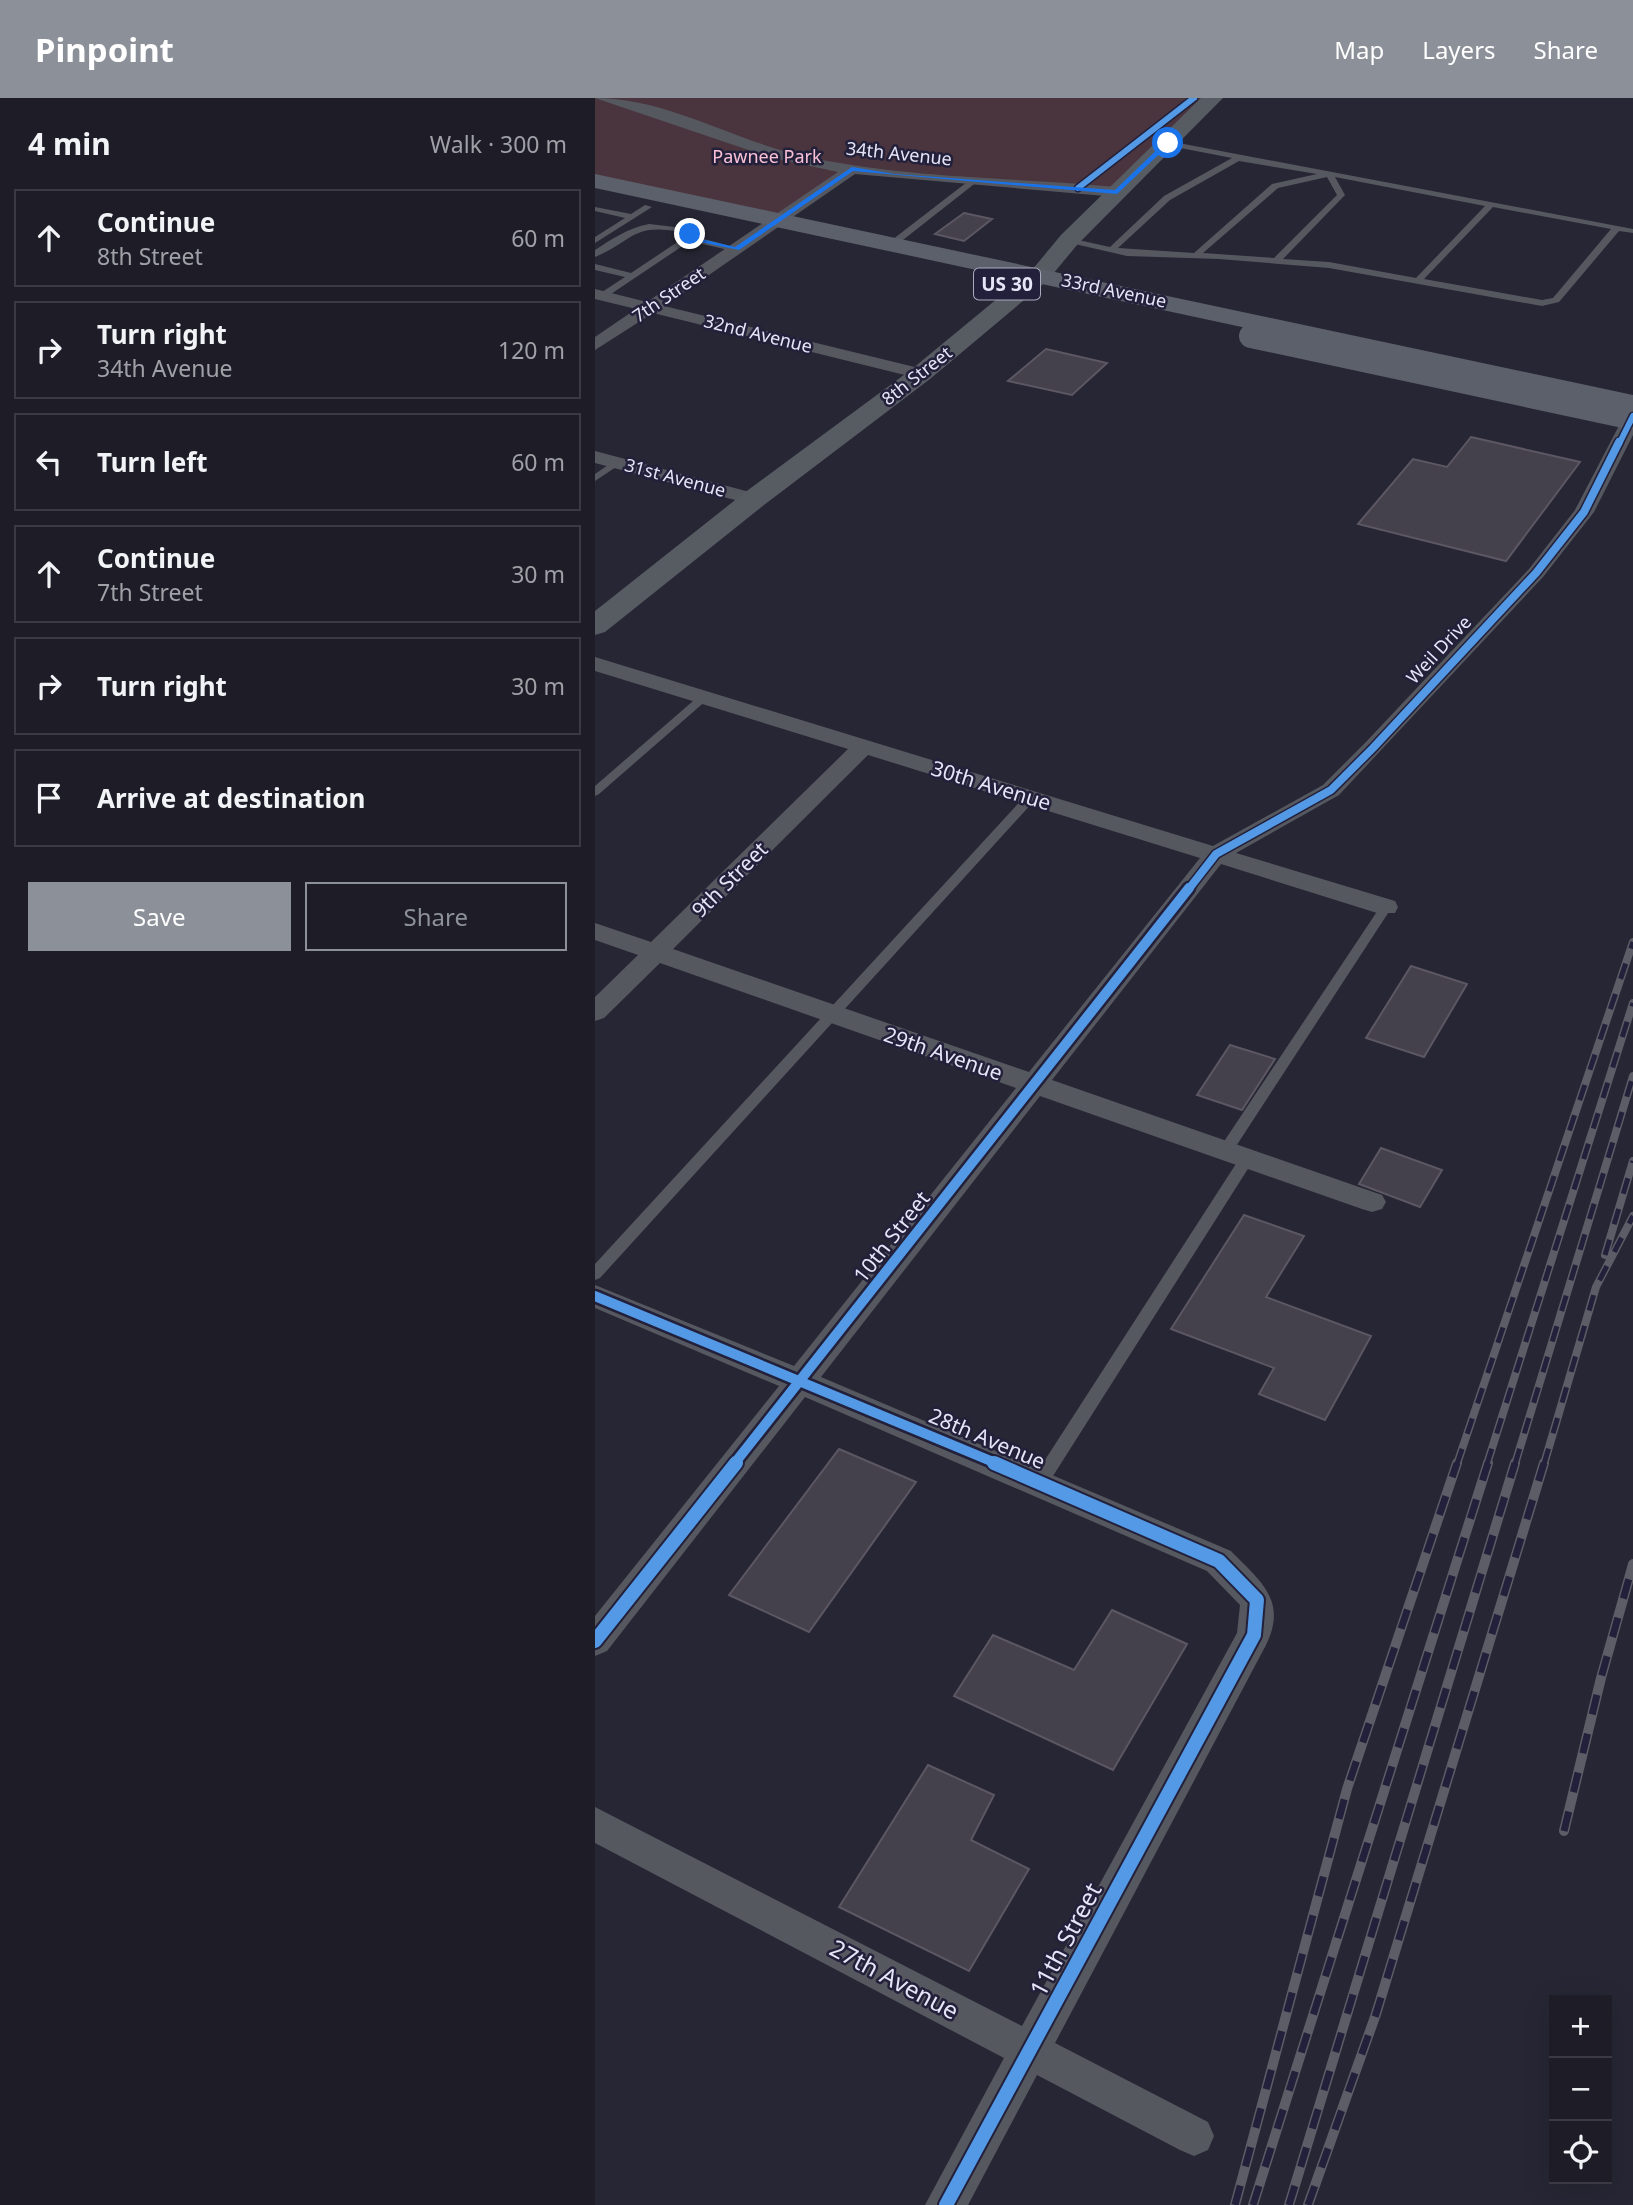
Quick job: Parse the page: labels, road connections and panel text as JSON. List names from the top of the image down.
{
  "streets": {
    "highway": ["US 30", "33rd Avenue"],
    "main road": ["8th Street"],
    "street": [
      "34th Avenue",
      "7th Street",
      "32nd Avenue",
      "31st Avenue",
      "Weil Drive",
      "30th Avenue",
      "9th Street",
      "29th Avenue",
      "10th Street",
      "28th Avenue",
      "11th Street",
      "27th Avenue"
    ]
  },
  "crossings": [
    ["34th Avenue", "7th Street"],
    ["34th Avenue", "8th Street"],
    ["33rd Avenue", "7th Street"],
    ["33rd Avenue", "8th Street"],
    ["33rd Avenue", "Weil Drive"],
    ["7th Street", "32nd Avenue"],
    ["32nd Avenue", "8th Street"],
    ["8th Street", "31st Avenue"],
    ["Weil Drive", "30th Avenue"],
    ["Weil Drive", "10th Street"],
    ["30th Avenue", "9th Street"],
    ["30th Avenue", "10th Street"],
    ["9th Street", "29th Avenue"],
    ["29th Avenue", "10th Street"],
    ["10th Street", "28th Avenue"],
    ["28th Avenue", "11th Street"],
    ["11th Street", "27th Avenue"]
  ],
  "parks": ["Pawnee Park"],
  "page": {
    "header": "Pinpoint",
    "nav": ["Map", "Layers", "Share"],
    "heading": ["4 min", "Walk · 300 m"],
    "list": [
      ["Continue", "8th Street", "60 m"],
      ["Turn right", "34th Avenue", "120 m"],
      ["Turn left", "60 m"],
      ["Continue", "7th Street", "30 m"],
      ["Turn right", "30 m"],
      "Arrive at destination"
    ],
    "buttons": ["Save", "Share"],
    "map_buttons": ["+", "−"]
  }
}
